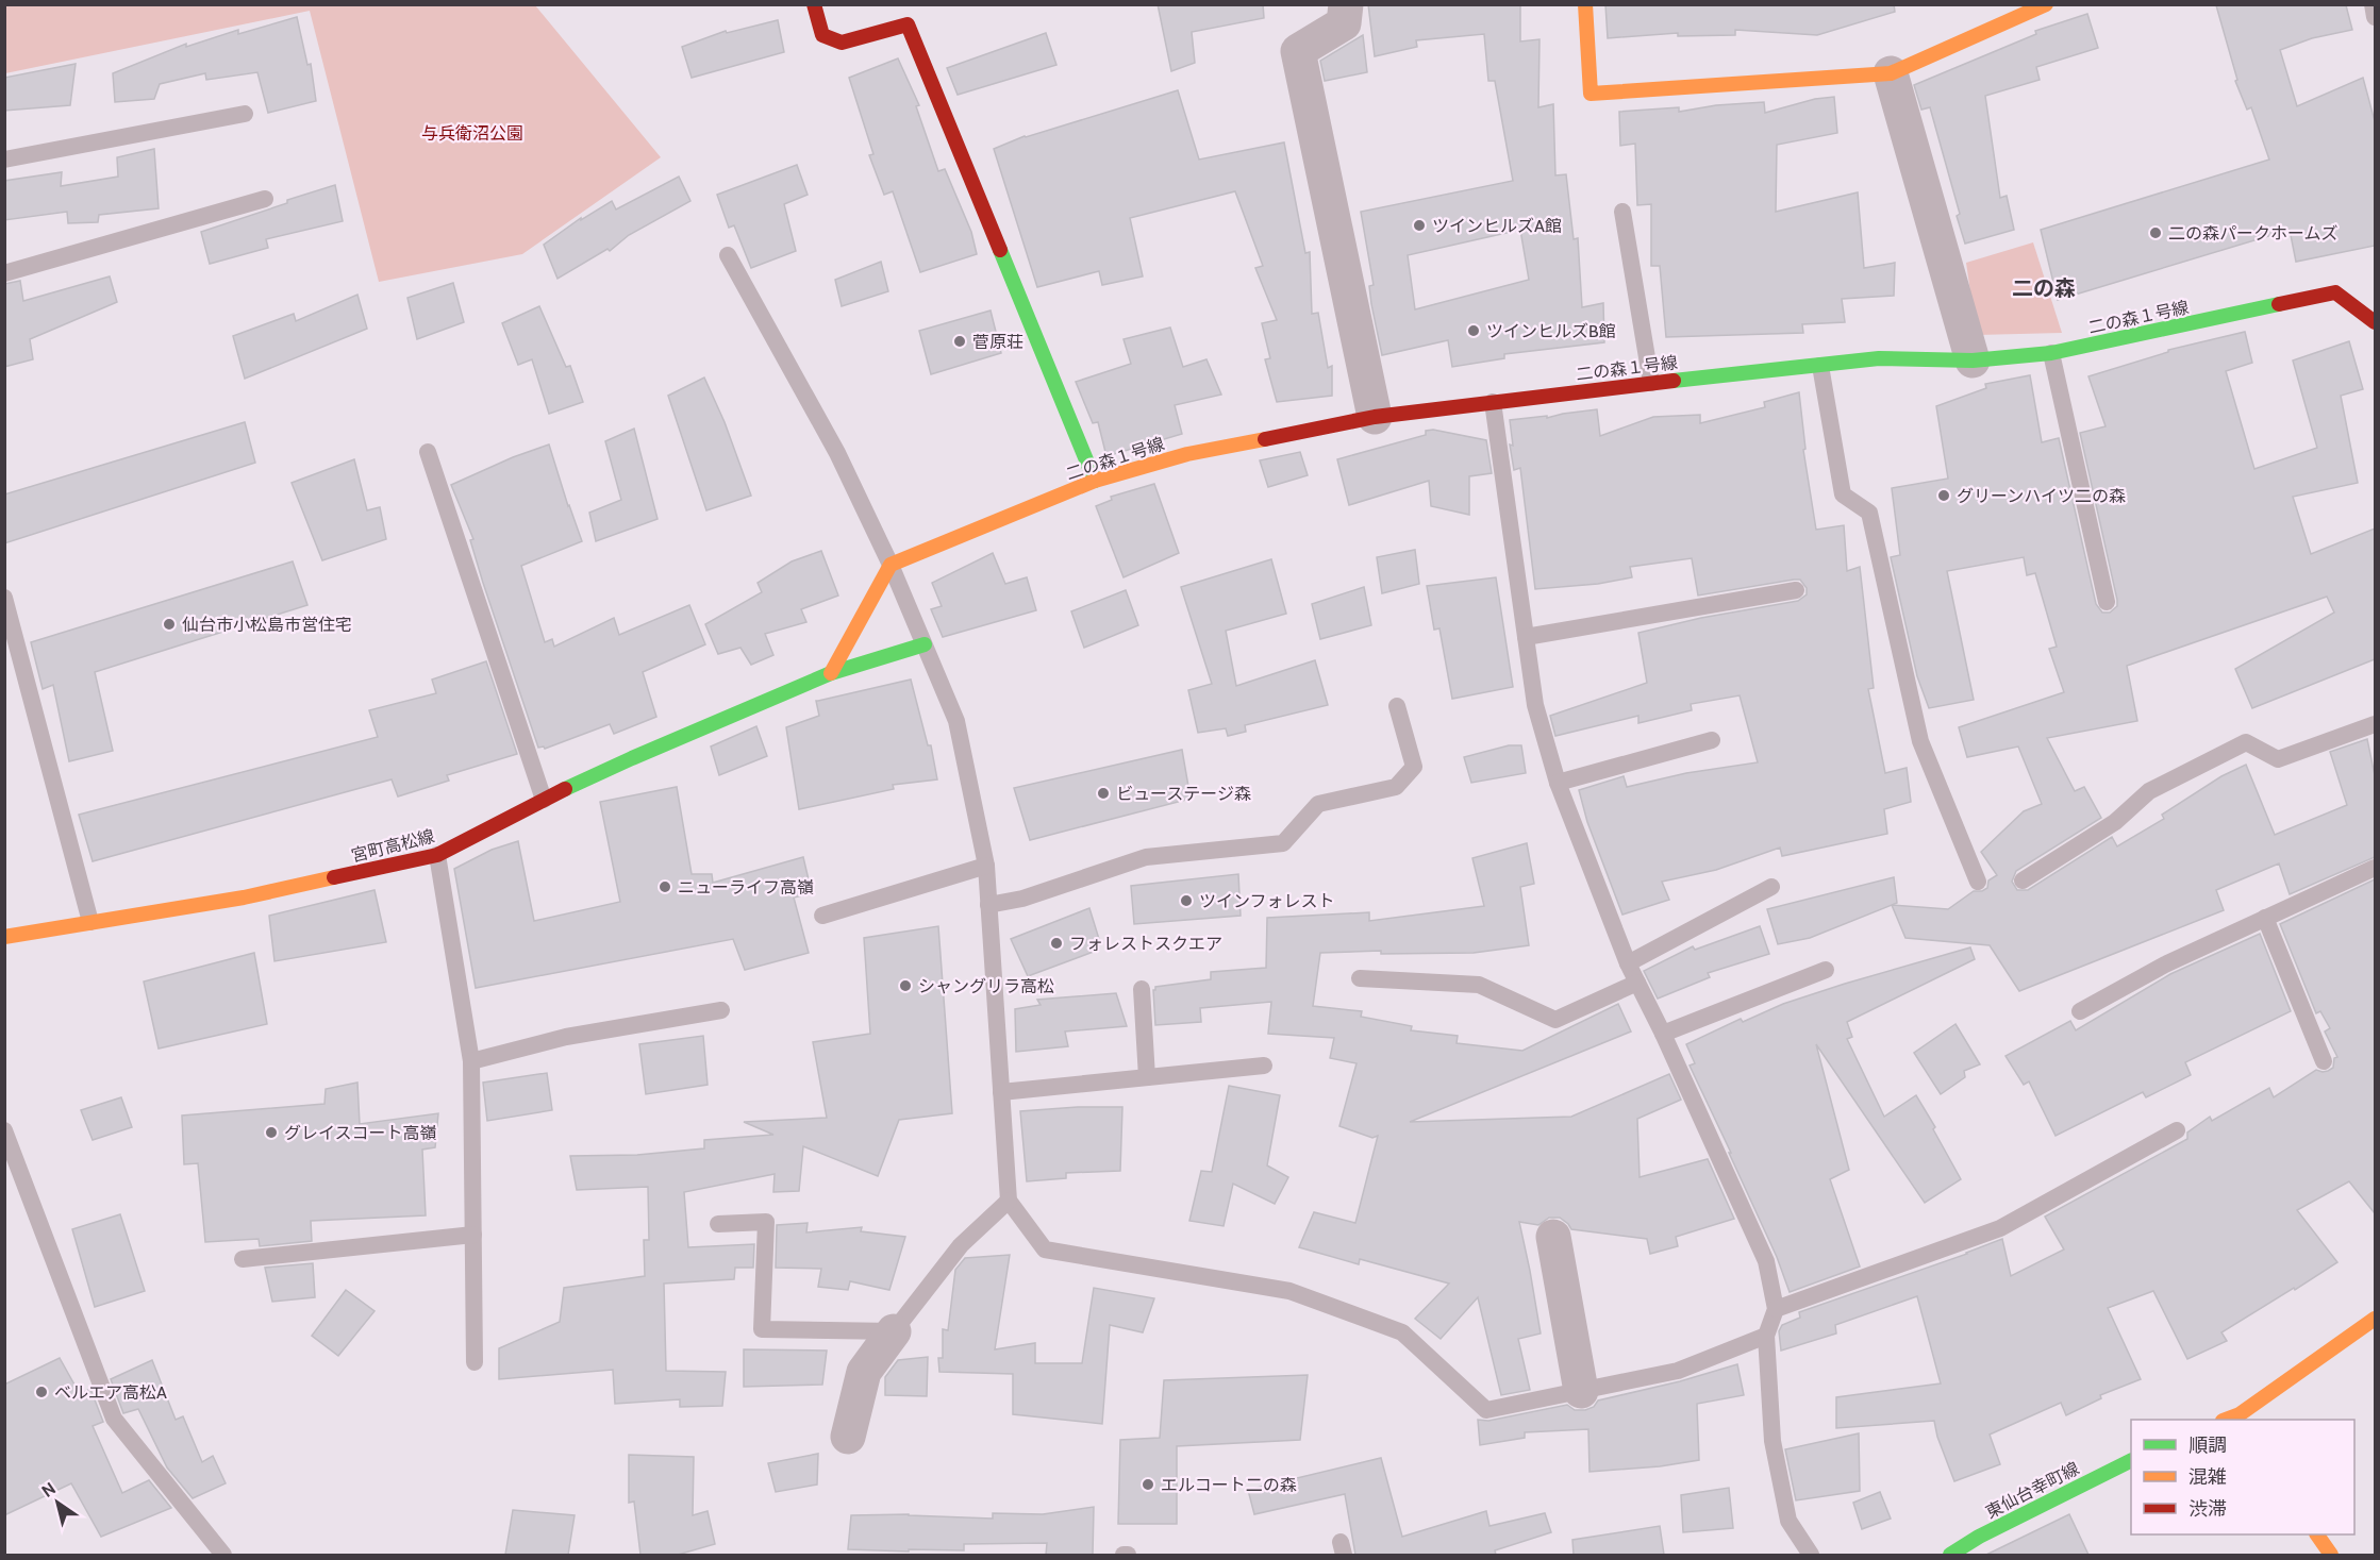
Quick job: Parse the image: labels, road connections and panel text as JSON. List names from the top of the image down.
{
  "streets": {
    "street": ["二の森１号線", "宮町高松線", "東仙台幸町線"]
  },
  "districts": ["二の森"],
  "parks": ["与兵衛沼公園"],
  "places": [
    "ツインヒルズA館",
    "二の森パークホームズ",
    "ツインヒルズB館",
    "菅原荘",
    "グリーンハイツ二の森",
    "仙台市小松島市営住宅",
    "ビューステージ森",
    "ニューライフ高嶺",
    "ツインフォレスト",
    "フォレストスクエア",
    "シャングリラ高松",
    "グレイスコート高嶺",
    "ベルエア高松A",
    "エルコート二の森"
  ],
  "legend": ["順調", "混雑", "渋滞"],
  "north": "top left"
}
